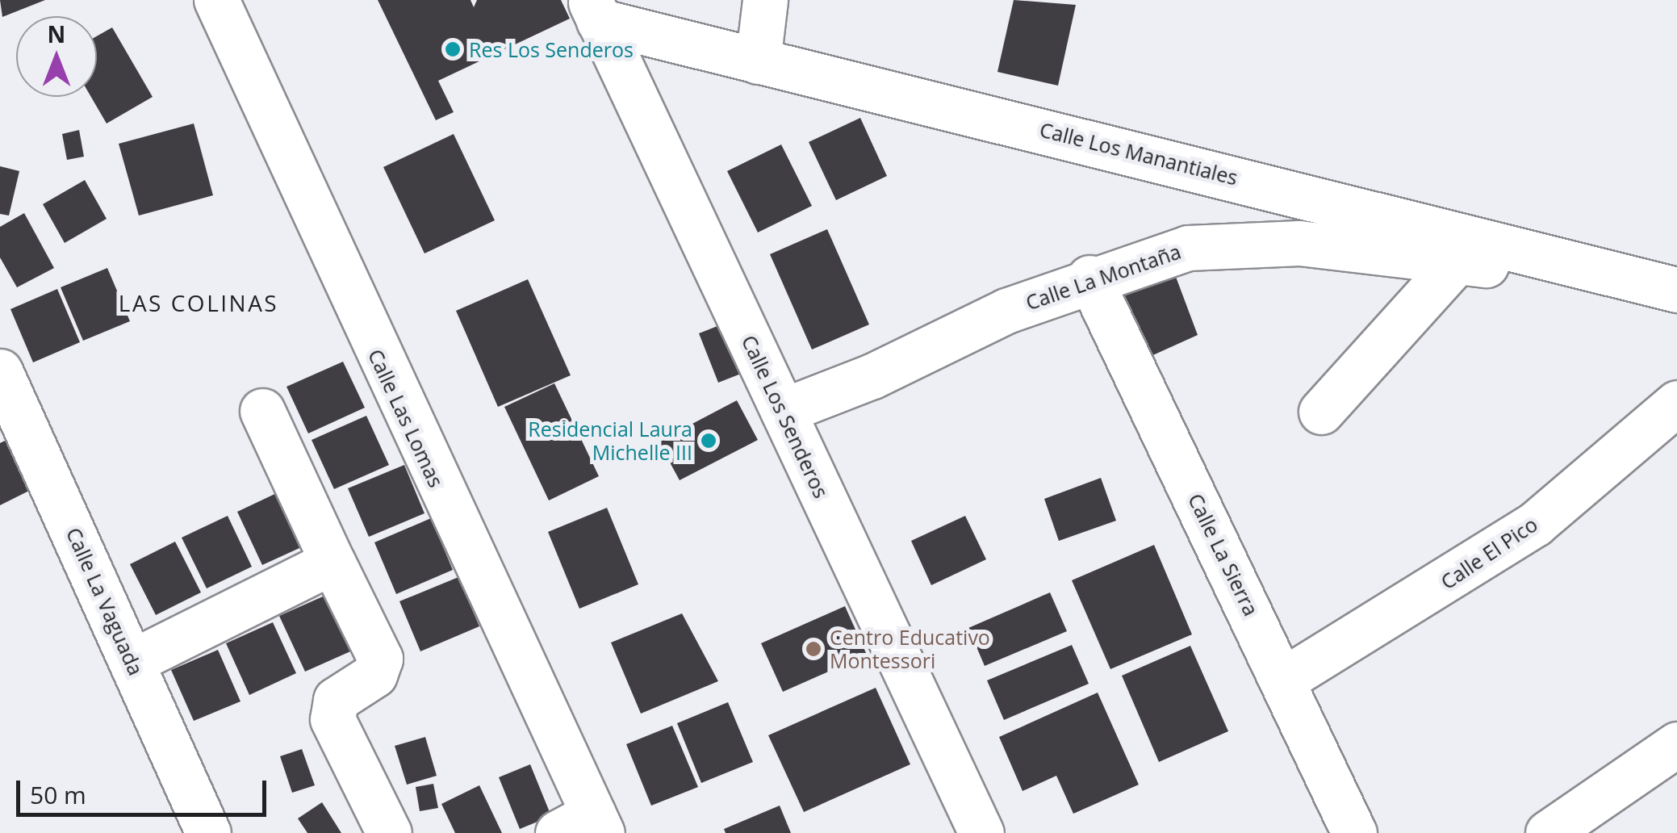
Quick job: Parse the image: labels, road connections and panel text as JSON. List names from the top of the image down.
{
  "streets": {
    "street": [
      "Calle Los Manantiales",
      "Calle La Montaña",
      "Calle Los Senderos",
      "Calle Las Lomas",
      "Calle El Pico",
      "Calle La Sierra",
      "Calle La Vaguada"
    ]
  },
  "crossings": [
    ["Calle Los Manantiales", "Calle La Montaña"],
    ["Calle Los Manantiales", "Calle Los Senderos"],
    ["Calle La Montaña", "Calle Los Senderos"],
    ["Calle La Montaña", "Calle La Sierra"],
    ["Calle El Pico", "Calle La Sierra"]
  ],
  "districts": ["LAS COLINAS"],
  "places": ["Res Los Senderos", "Residencial Laura Michelle III", "Centro Educativo Montessori"],
  "scale_bar": "50 m",
  "north": "top"
}
